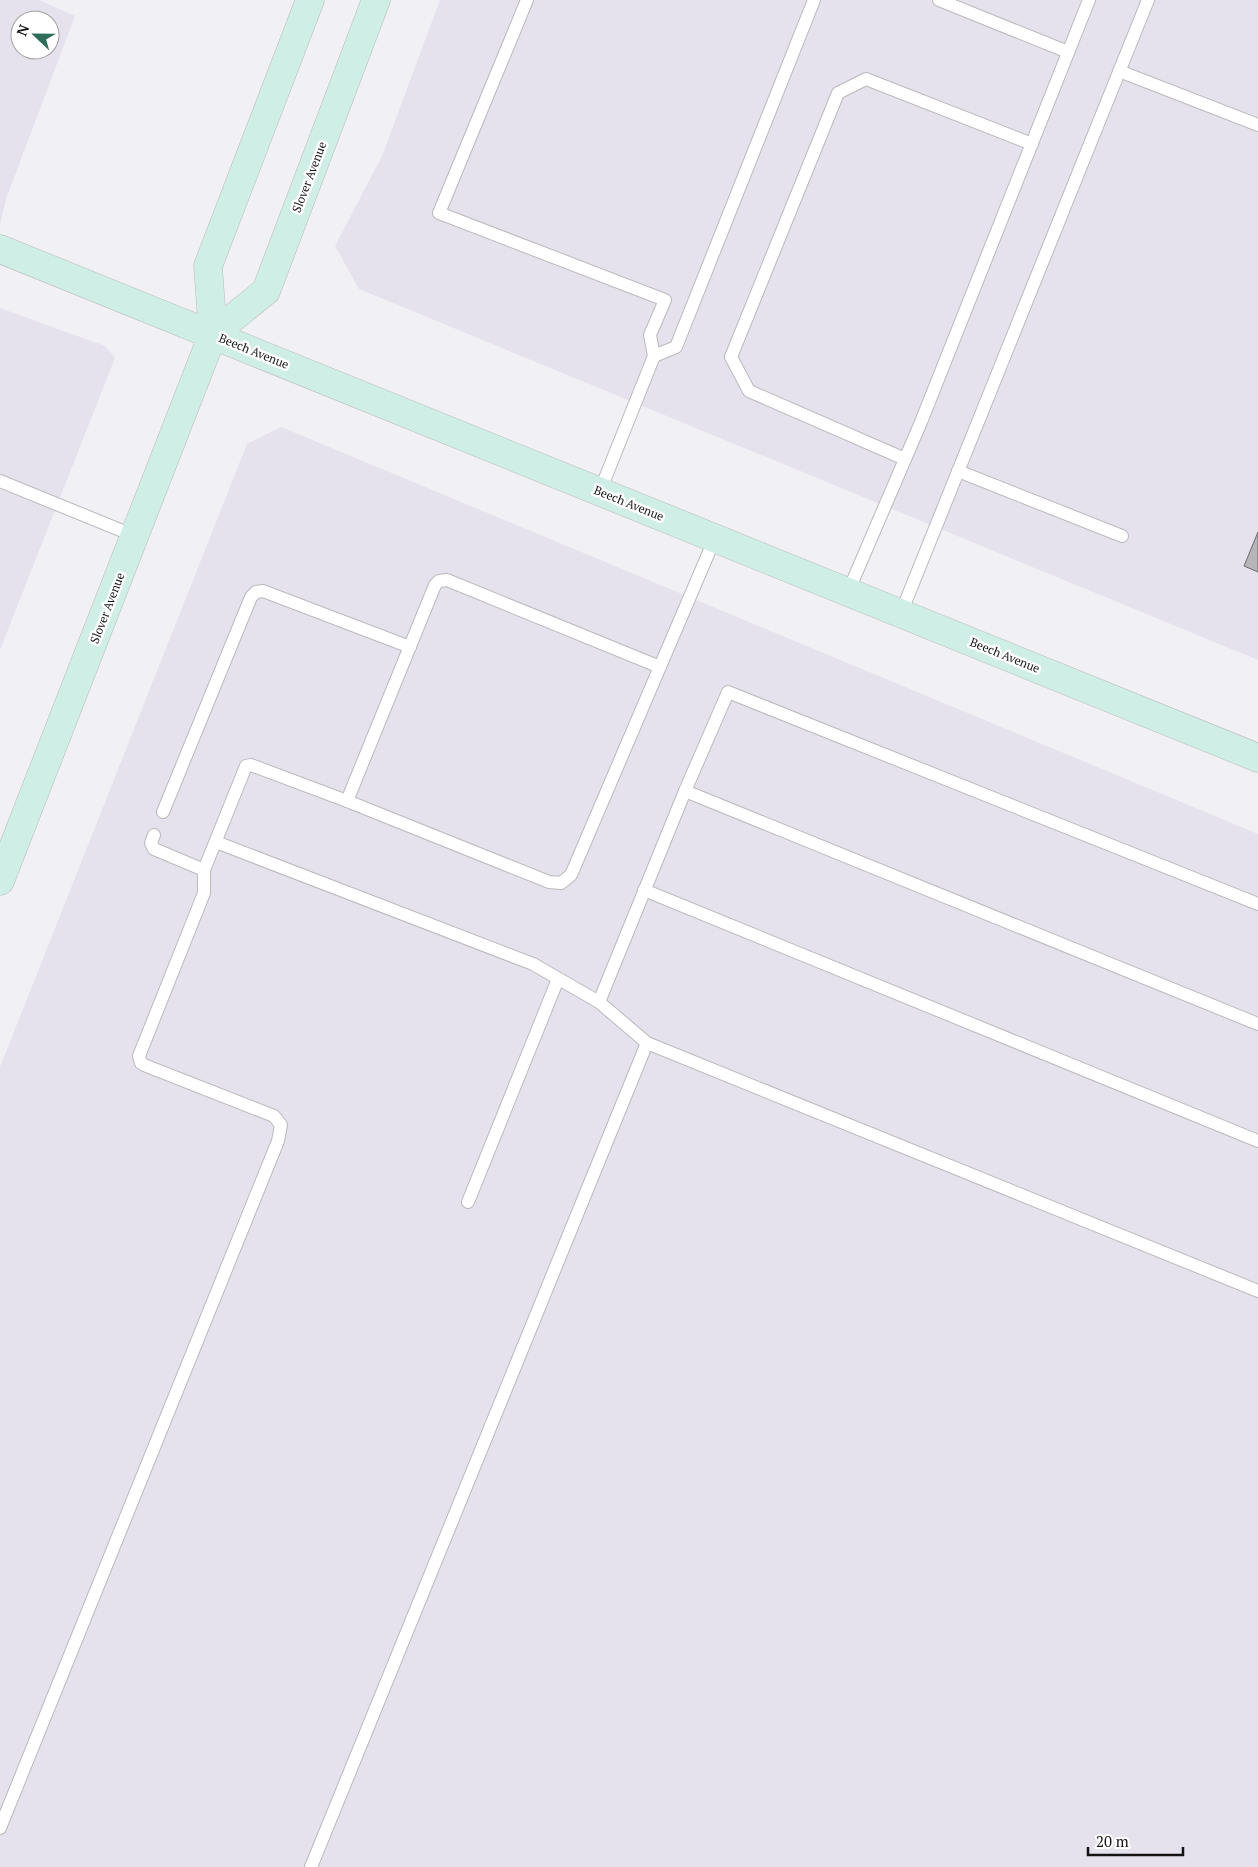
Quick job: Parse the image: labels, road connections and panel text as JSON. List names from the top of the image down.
{
  "streets": {
    "main road": ["Slover Avenue", "Beech Avenue"]
  },
  "crossings": [
    ["Slover Avenue", "Beech Avenue"]
  ],
  "scale_bar": "20 m",
  "north": "left"
}
